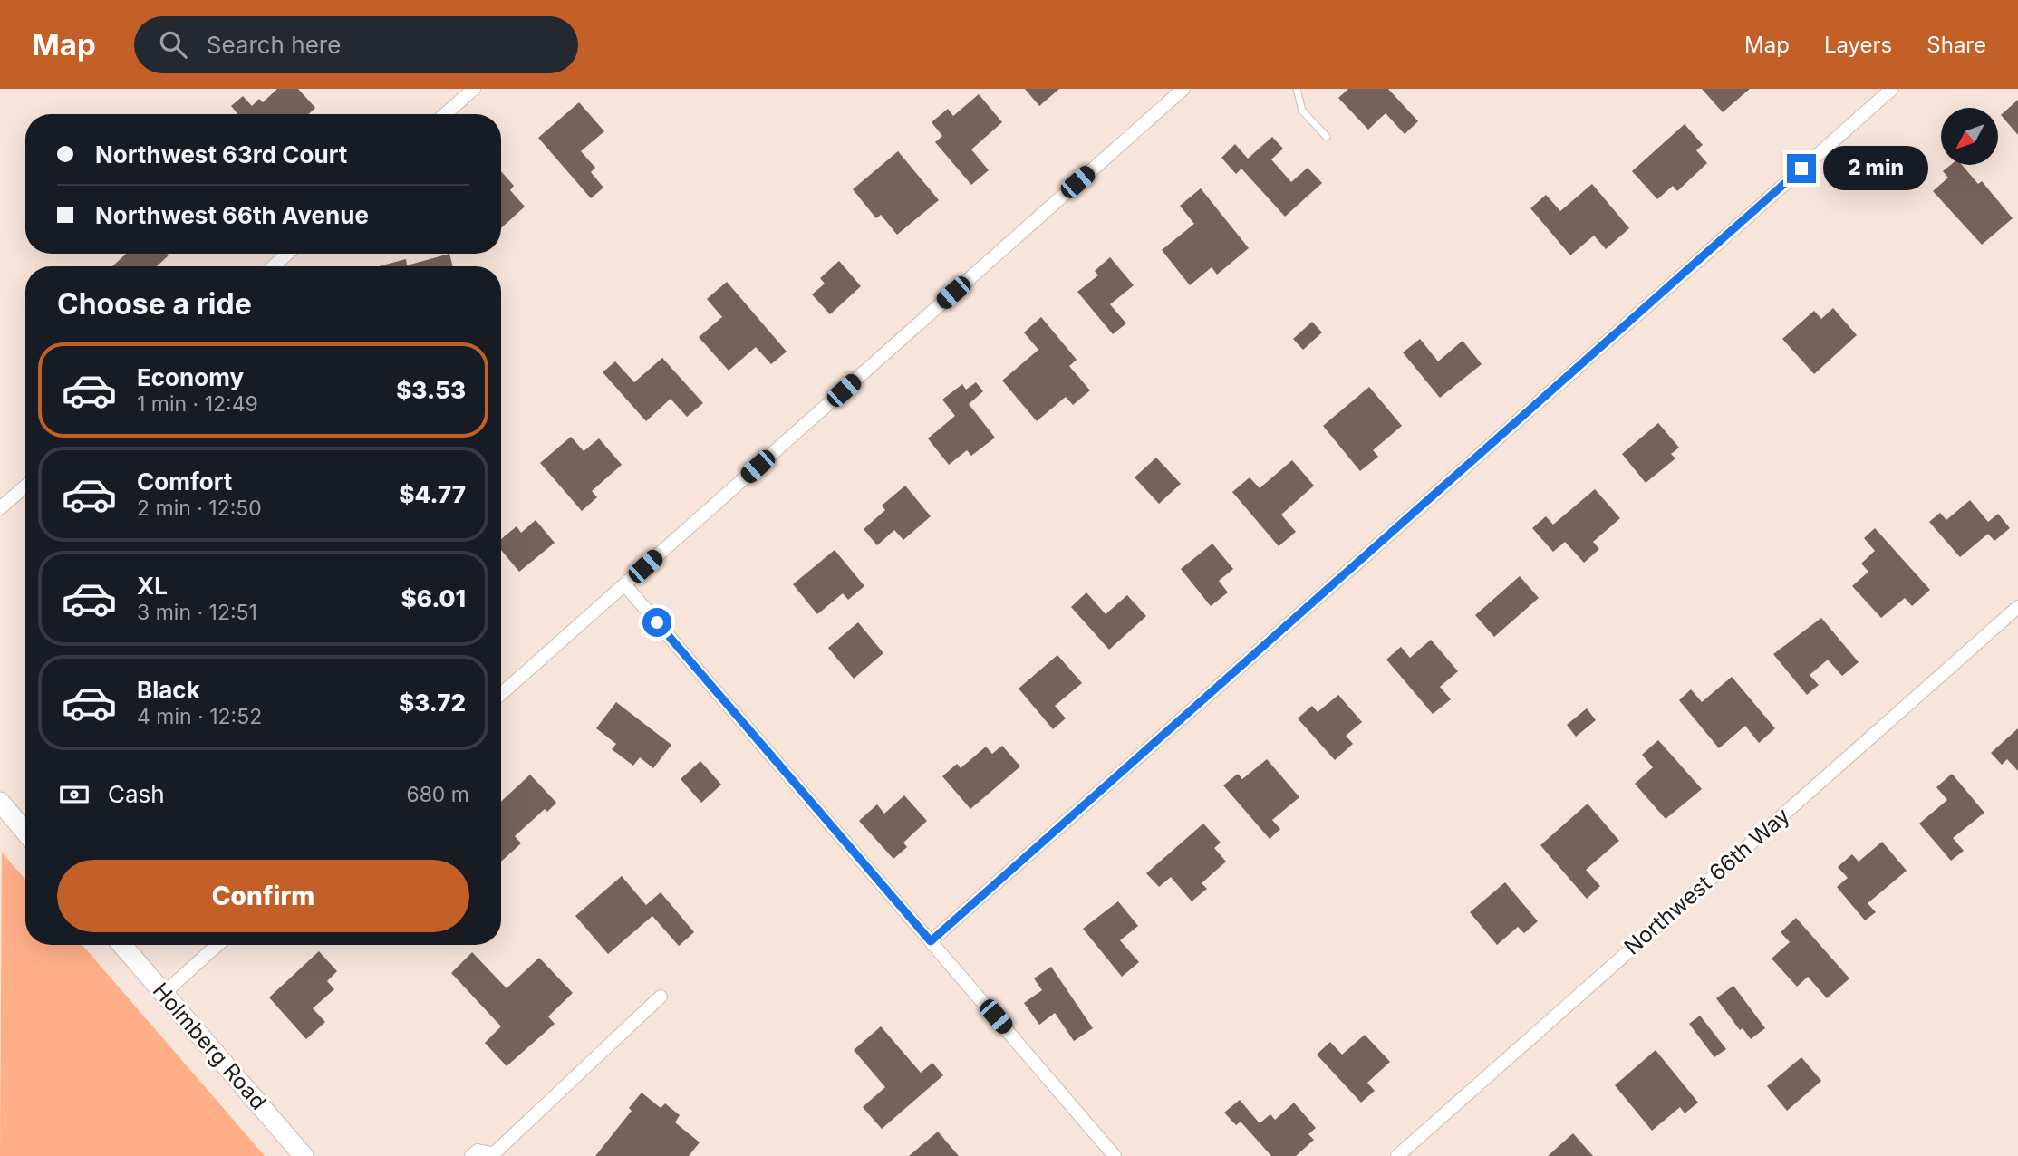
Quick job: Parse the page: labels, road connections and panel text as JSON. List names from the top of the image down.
{
  "streets": {
    "street": ["Northwest 66th Way", "Holmberg Road"]
  },
  "north": "bottom left",
  "page": {
    "header": "Map",
    "search": "Search here",
    "nav": ["Map", "Layers", "Share"],
    "banner": ["Northwest 63rd Court", "Northwest 66th Avenue"],
    "bubble": "2 min",
    "heading": "Choose a ride",
    "list": [
      {
        "name": "Economy",
        "note": "1 min · 12:49",
        "value": "$3.53"
      },
      {
        "name": "Comfort",
        "note": "2 min · 12:50",
        "value": "$4.77"
      },
      {
        "name": "XL",
        "note": "3 min · 12:51",
        "value": "$6.01"
      },
      {
        "name": "Black",
        "note": "4 min · 12:52",
        "value": "$3.72"
      }
    ],
    "pay": ["Cash", "680 m"],
    "buttons": "Confirm"
  }
}
